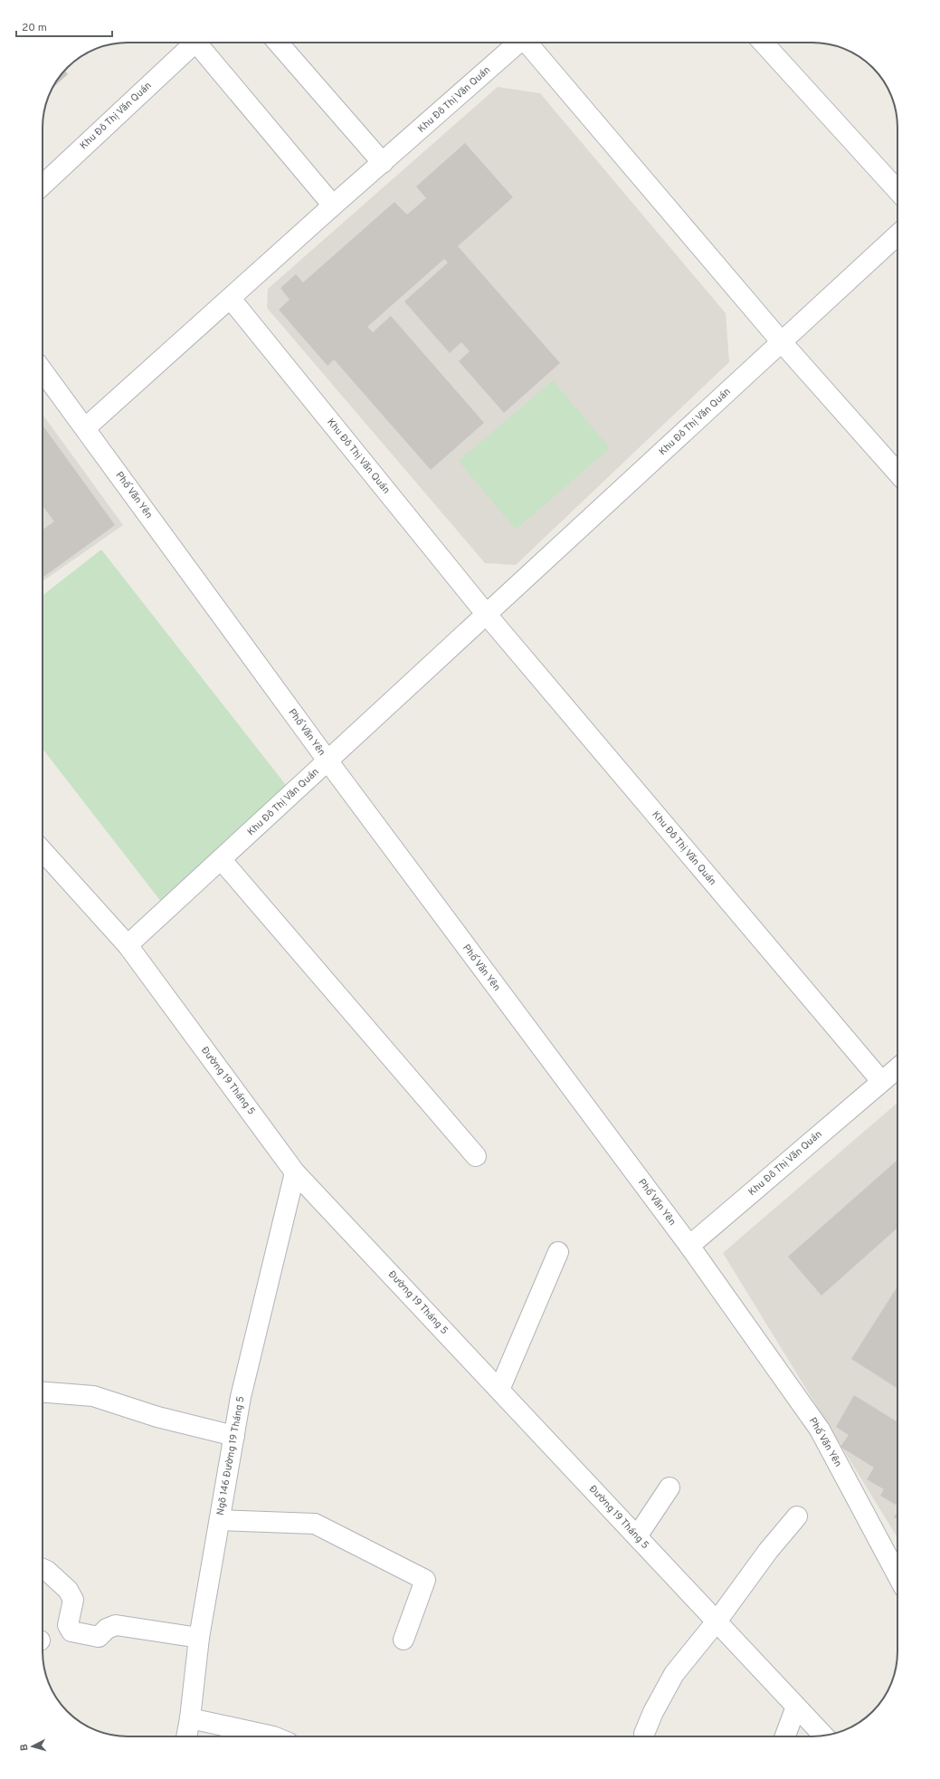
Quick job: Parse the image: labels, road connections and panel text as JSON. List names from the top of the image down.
{
  "streets": {
    "street": [
      "Khu Đô Thị Văn Quán",
      "Phố Văn Yên",
      "Đường 19 Tháng 5",
      "Ngõ 146 Đường 19 Tháng 5"
    ]
  },
  "crossings": [
    ["Khu Đô Thị Văn Quán", "Phố Văn Yên"],
    ["Khu Đô Thị Văn Quán", "Đường 19 Tháng 5"],
    ["Đường 19 Tháng 5", "Ngõ 146 Đường 19 Tháng 5"]
  ],
  "scale_bar": "20 m",
  "north": "left"
}
